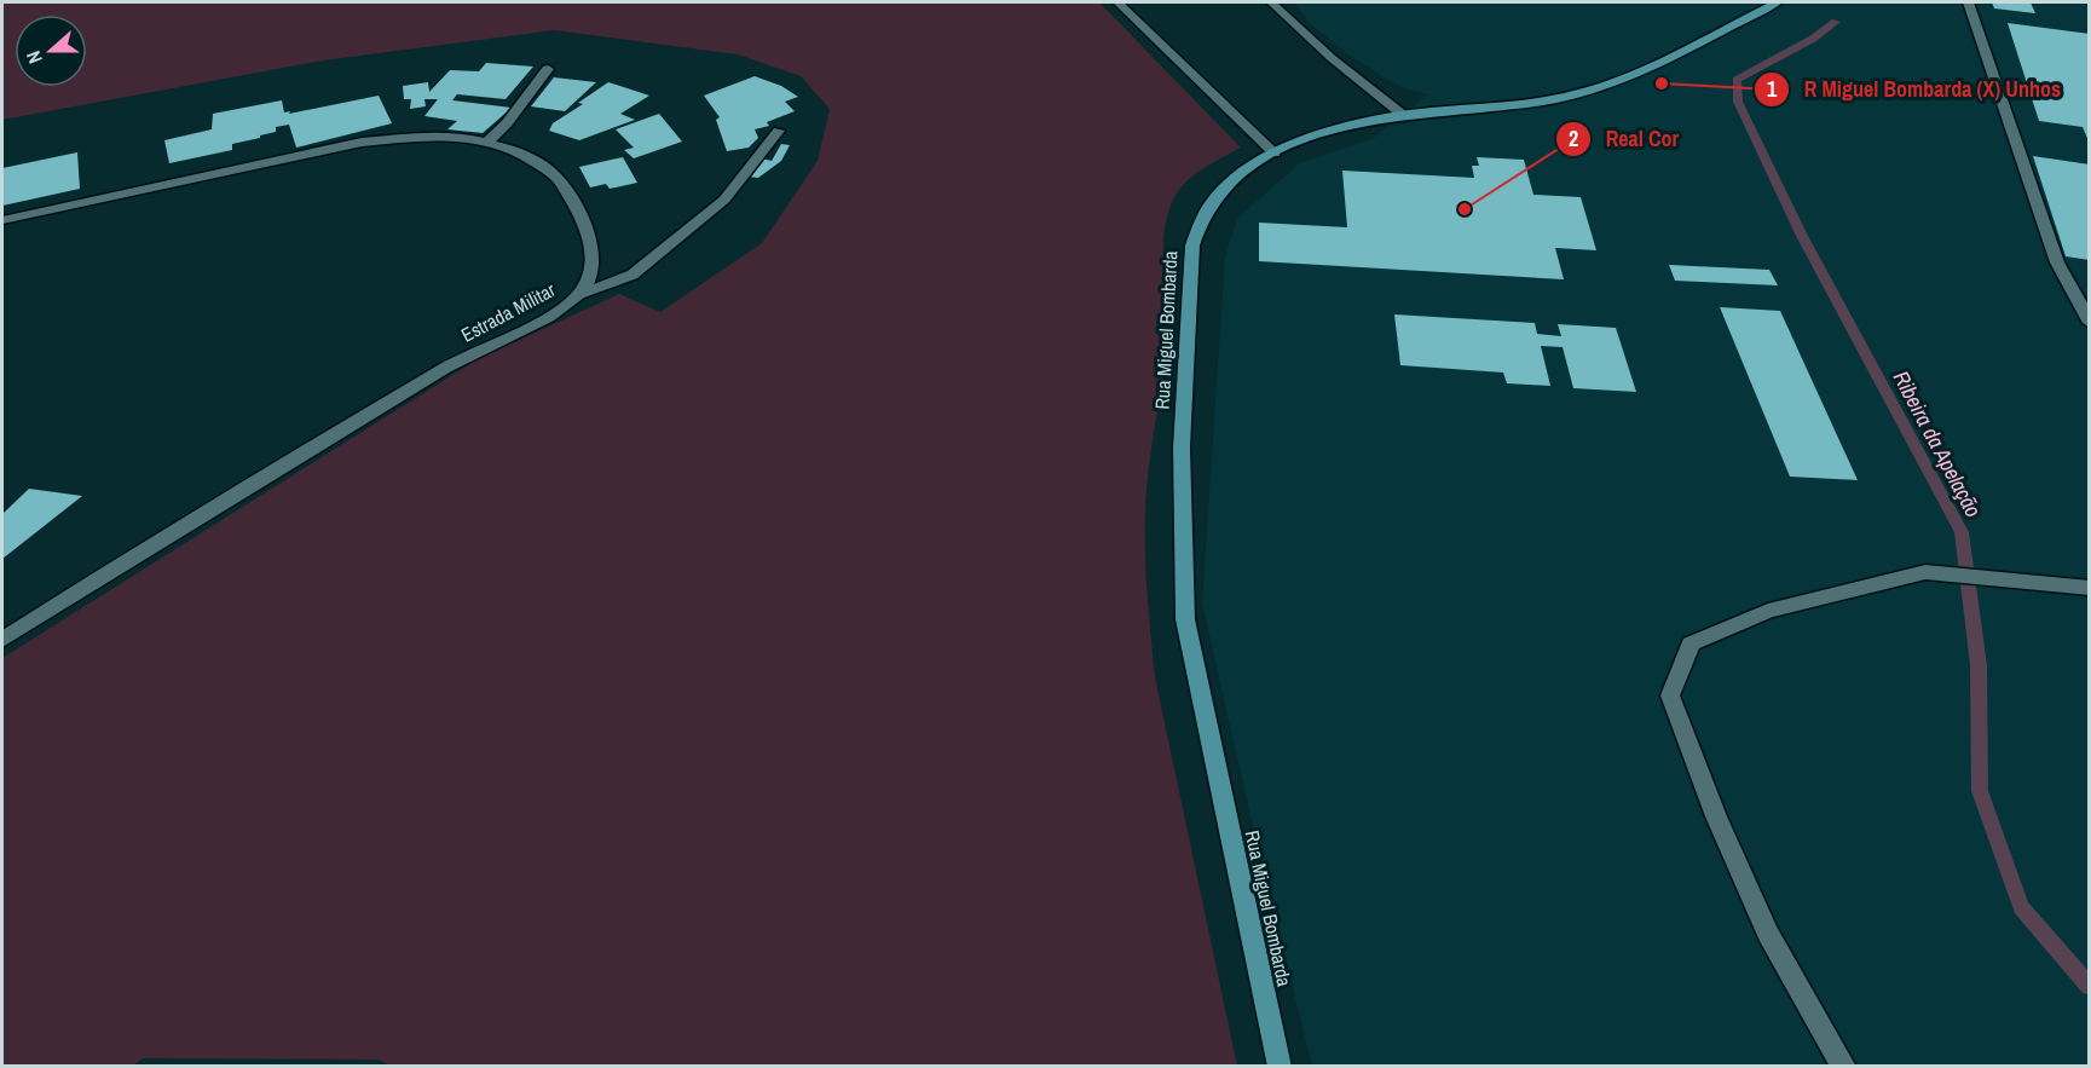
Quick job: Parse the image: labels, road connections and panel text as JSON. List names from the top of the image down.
{
  "streets": {
    "main road": ["Rua Miguel Bombarda"],
    "street": ["Estrada Militar"]
  },
  "water": ["Ribeira da Apelação"],
  "places": ["R Miguel Bombarda (X) Unhos", "Real Cor"],
  "north": "left"
}
